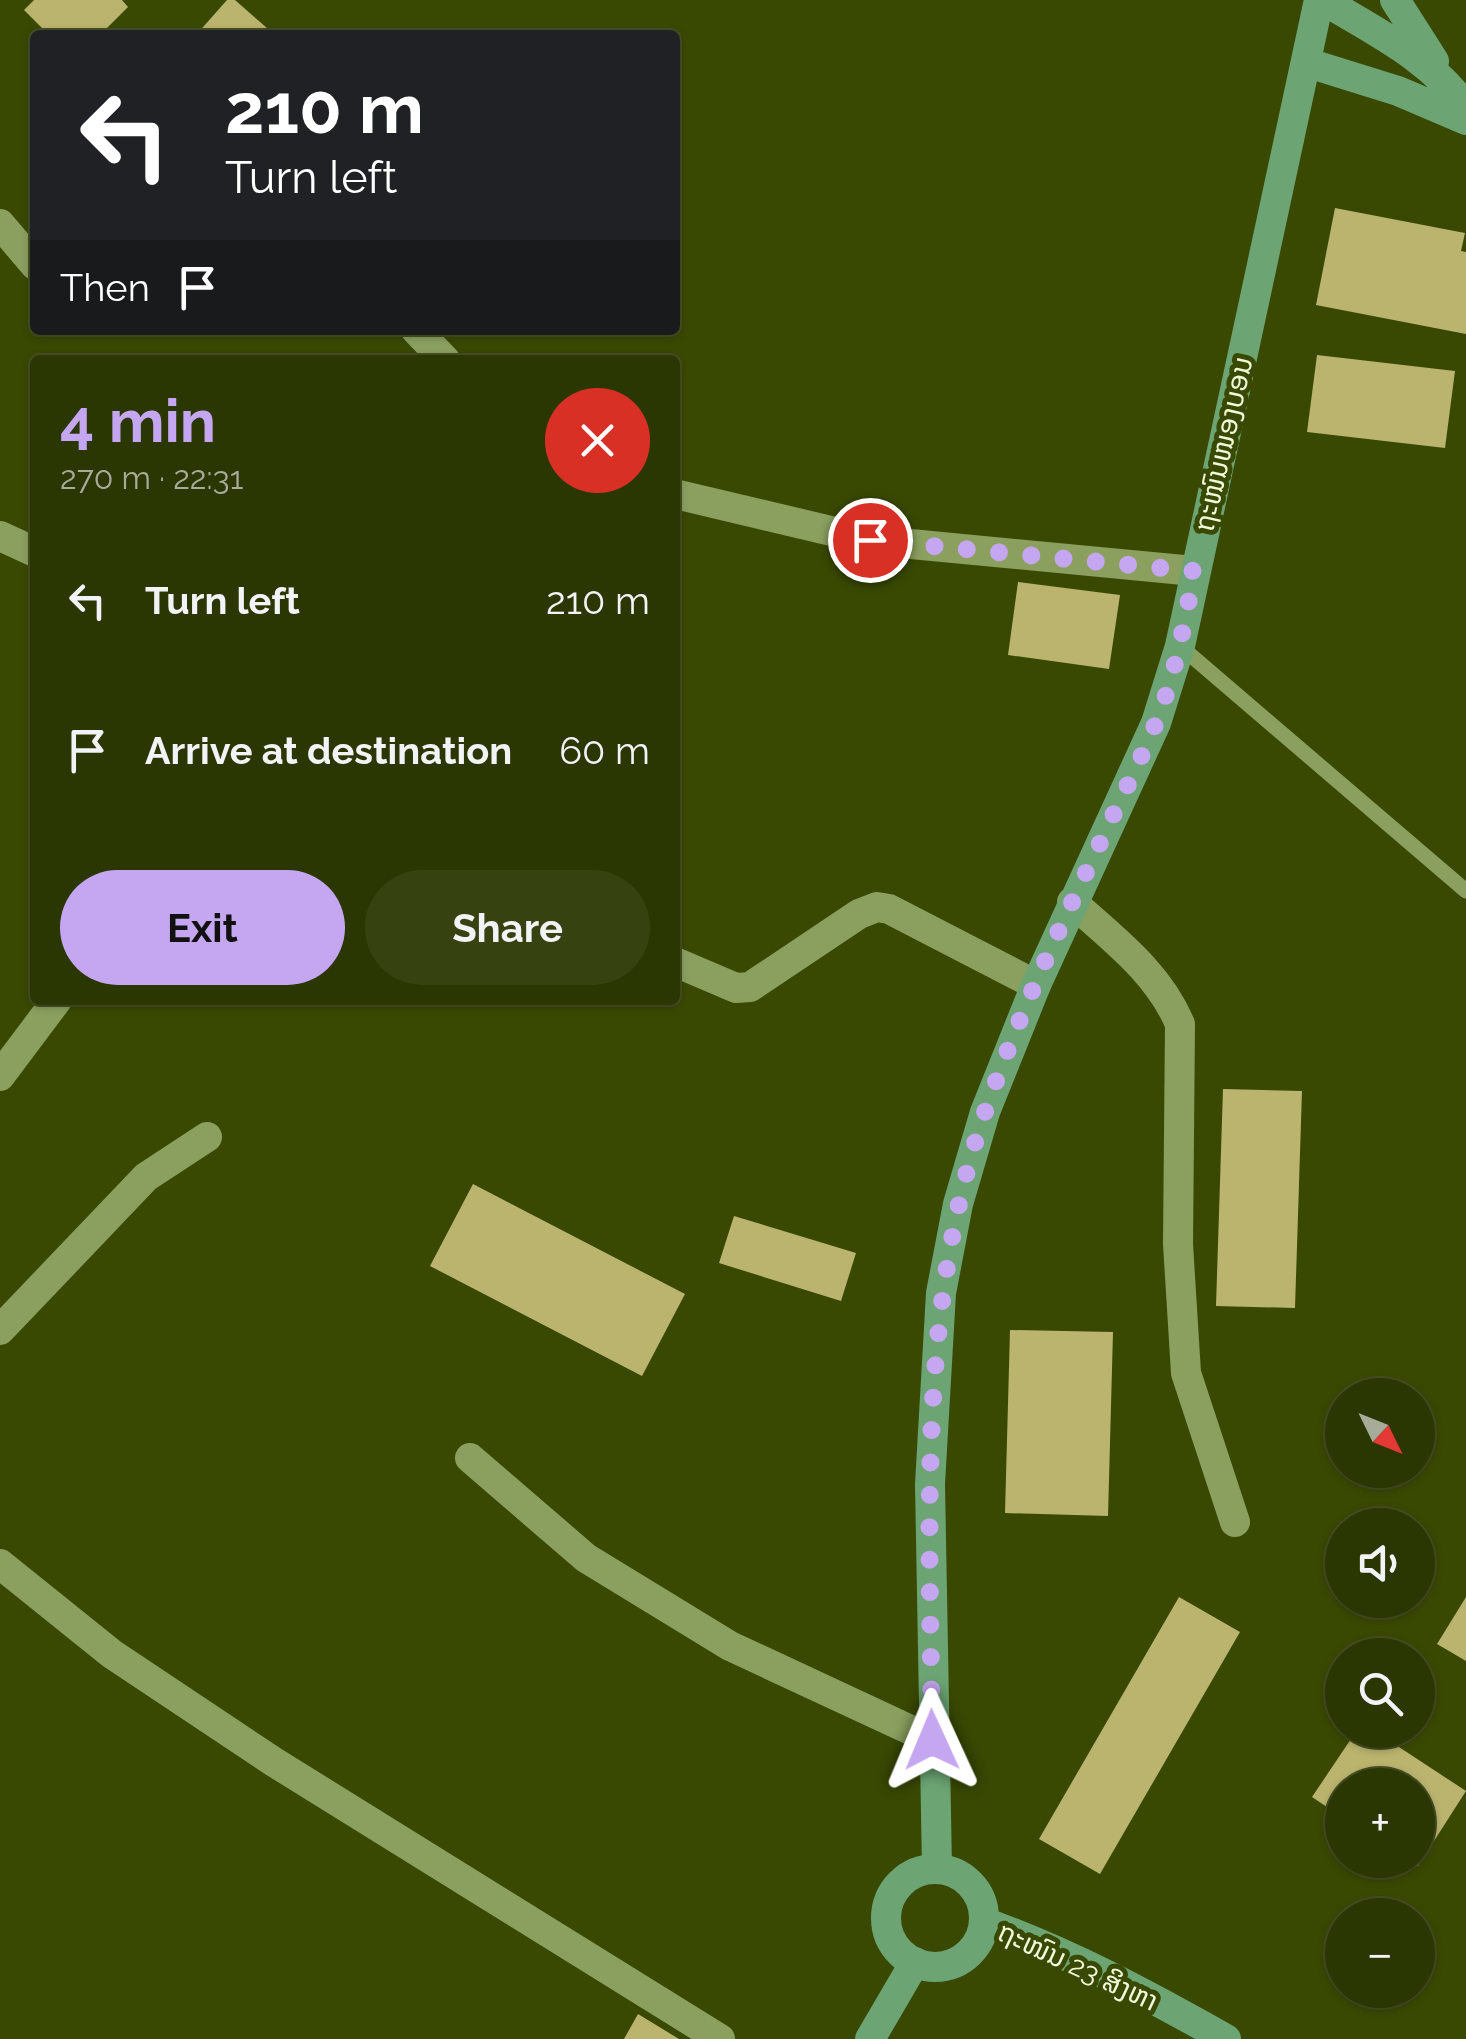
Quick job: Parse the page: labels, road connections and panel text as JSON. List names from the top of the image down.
{
  "streets": {
    "street": ["ຖະໜົນໜອງບອນ", "ຖະໜົນ 23 ສິງຫາ"]
  },
  "crossings": [
    ["ຖະໜົນໜອງບອນ", "ຖະໜົນ 23 ສິງຫາ"]
  ],
  "north": "bottom right",
  "page": {
    "turn": ["210 m", "Turn left"],
    "then": "Then",
    "heading": ["4 min", "270 m · 22:31"],
    "list": [
      {
        "name": "Turn left",
        "value": "210 m"
      },
      {
        "name": "Arrive at destination",
        "value": "60 m"
      }
    ],
    "buttons": ["Exit", "Share"],
    "map_buttons": ["+", "−"]
  }
}
